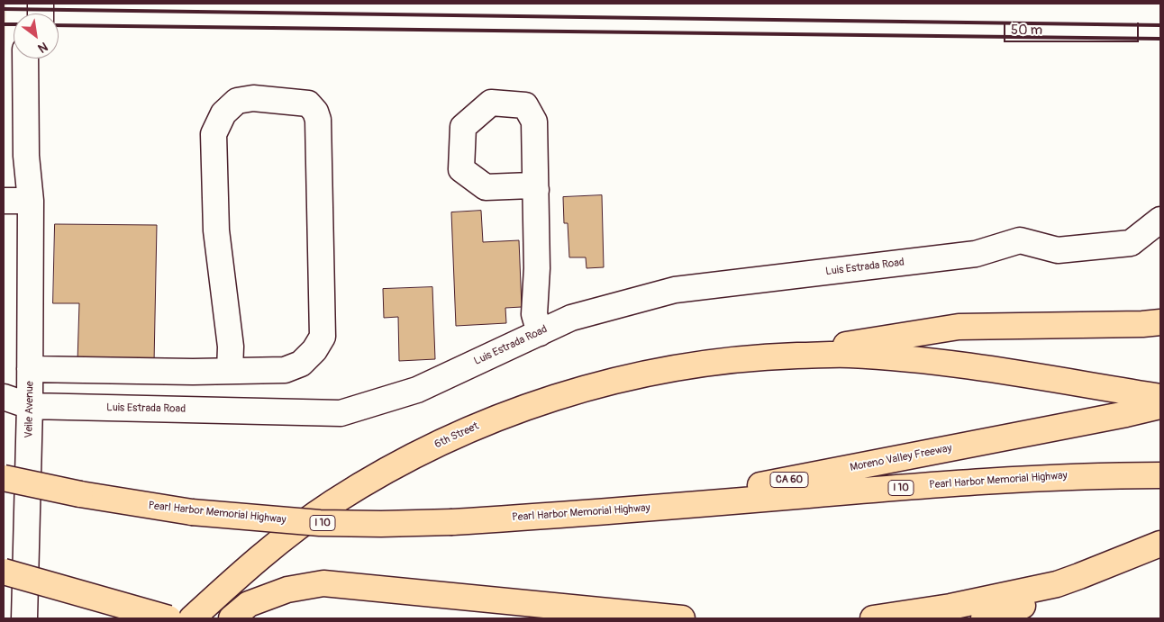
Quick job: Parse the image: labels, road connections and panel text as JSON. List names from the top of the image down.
{
  "streets": {
    "highway": [
      "6th Street",
      "Moreno Valley Freeway",
      "CA 60",
      "Pearl Harbor Memorial Highway",
      "I 10"
    ],
    "street": ["Luis Estrada Road", "Veile Avenue"]
  },
  "crossings": [
    ["Luis Estrada Road", "Veile Avenue"],
    ["Moreno Valley Freeway", "Pearl Harbor Memorial Highway"]
  ],
  "scale_bar": "50 m",
  "north": "bottom right"
}
